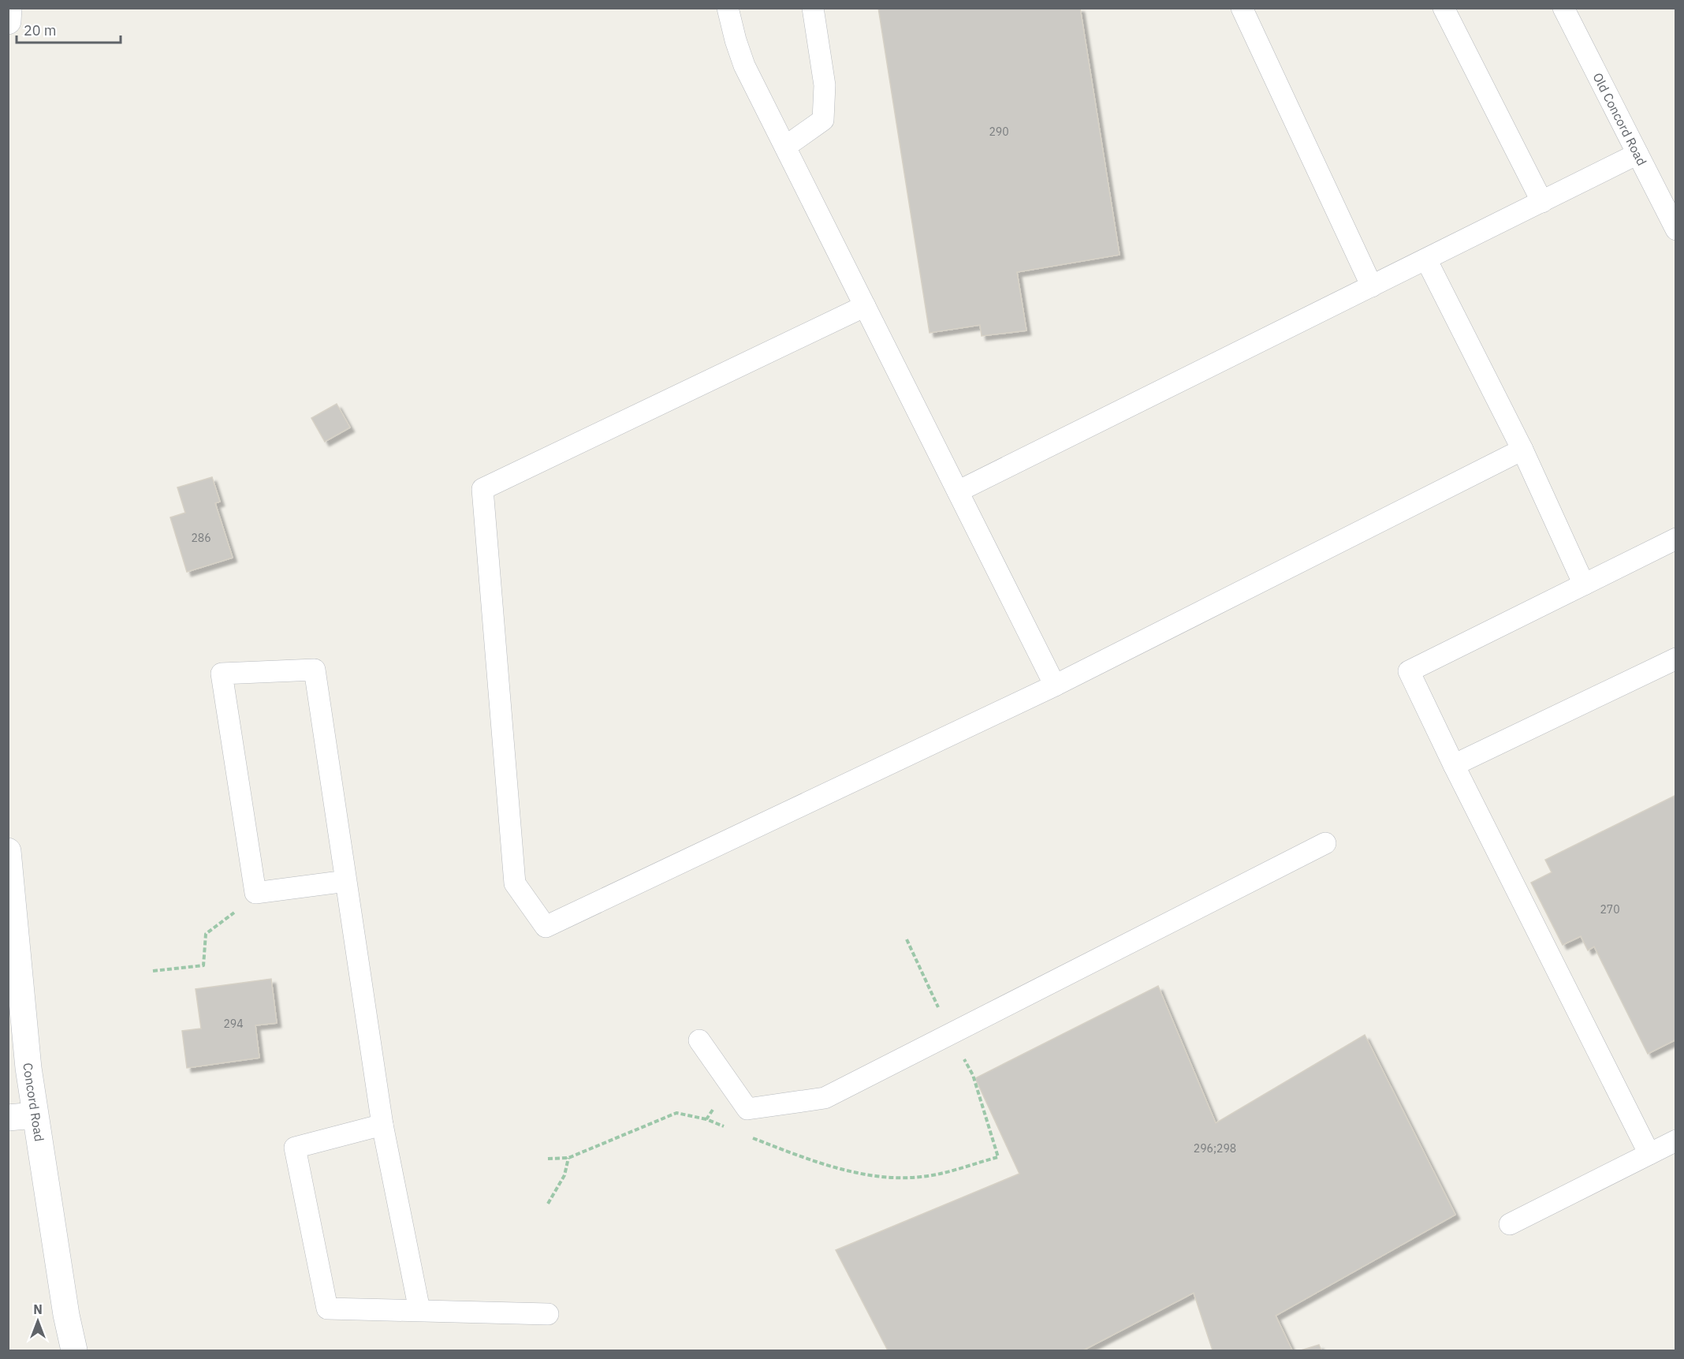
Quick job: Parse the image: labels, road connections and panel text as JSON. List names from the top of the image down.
{
  "streets": {
    "main road": ["Concord Road"],
    "lane": ["Old Concord Road"]
  },
  "house_numbers": [
    "290",
    "286",
    "270",
    "294",
    "296;298"
  ],
  "scale_bar": "20 m",
  "north": "top"
}
